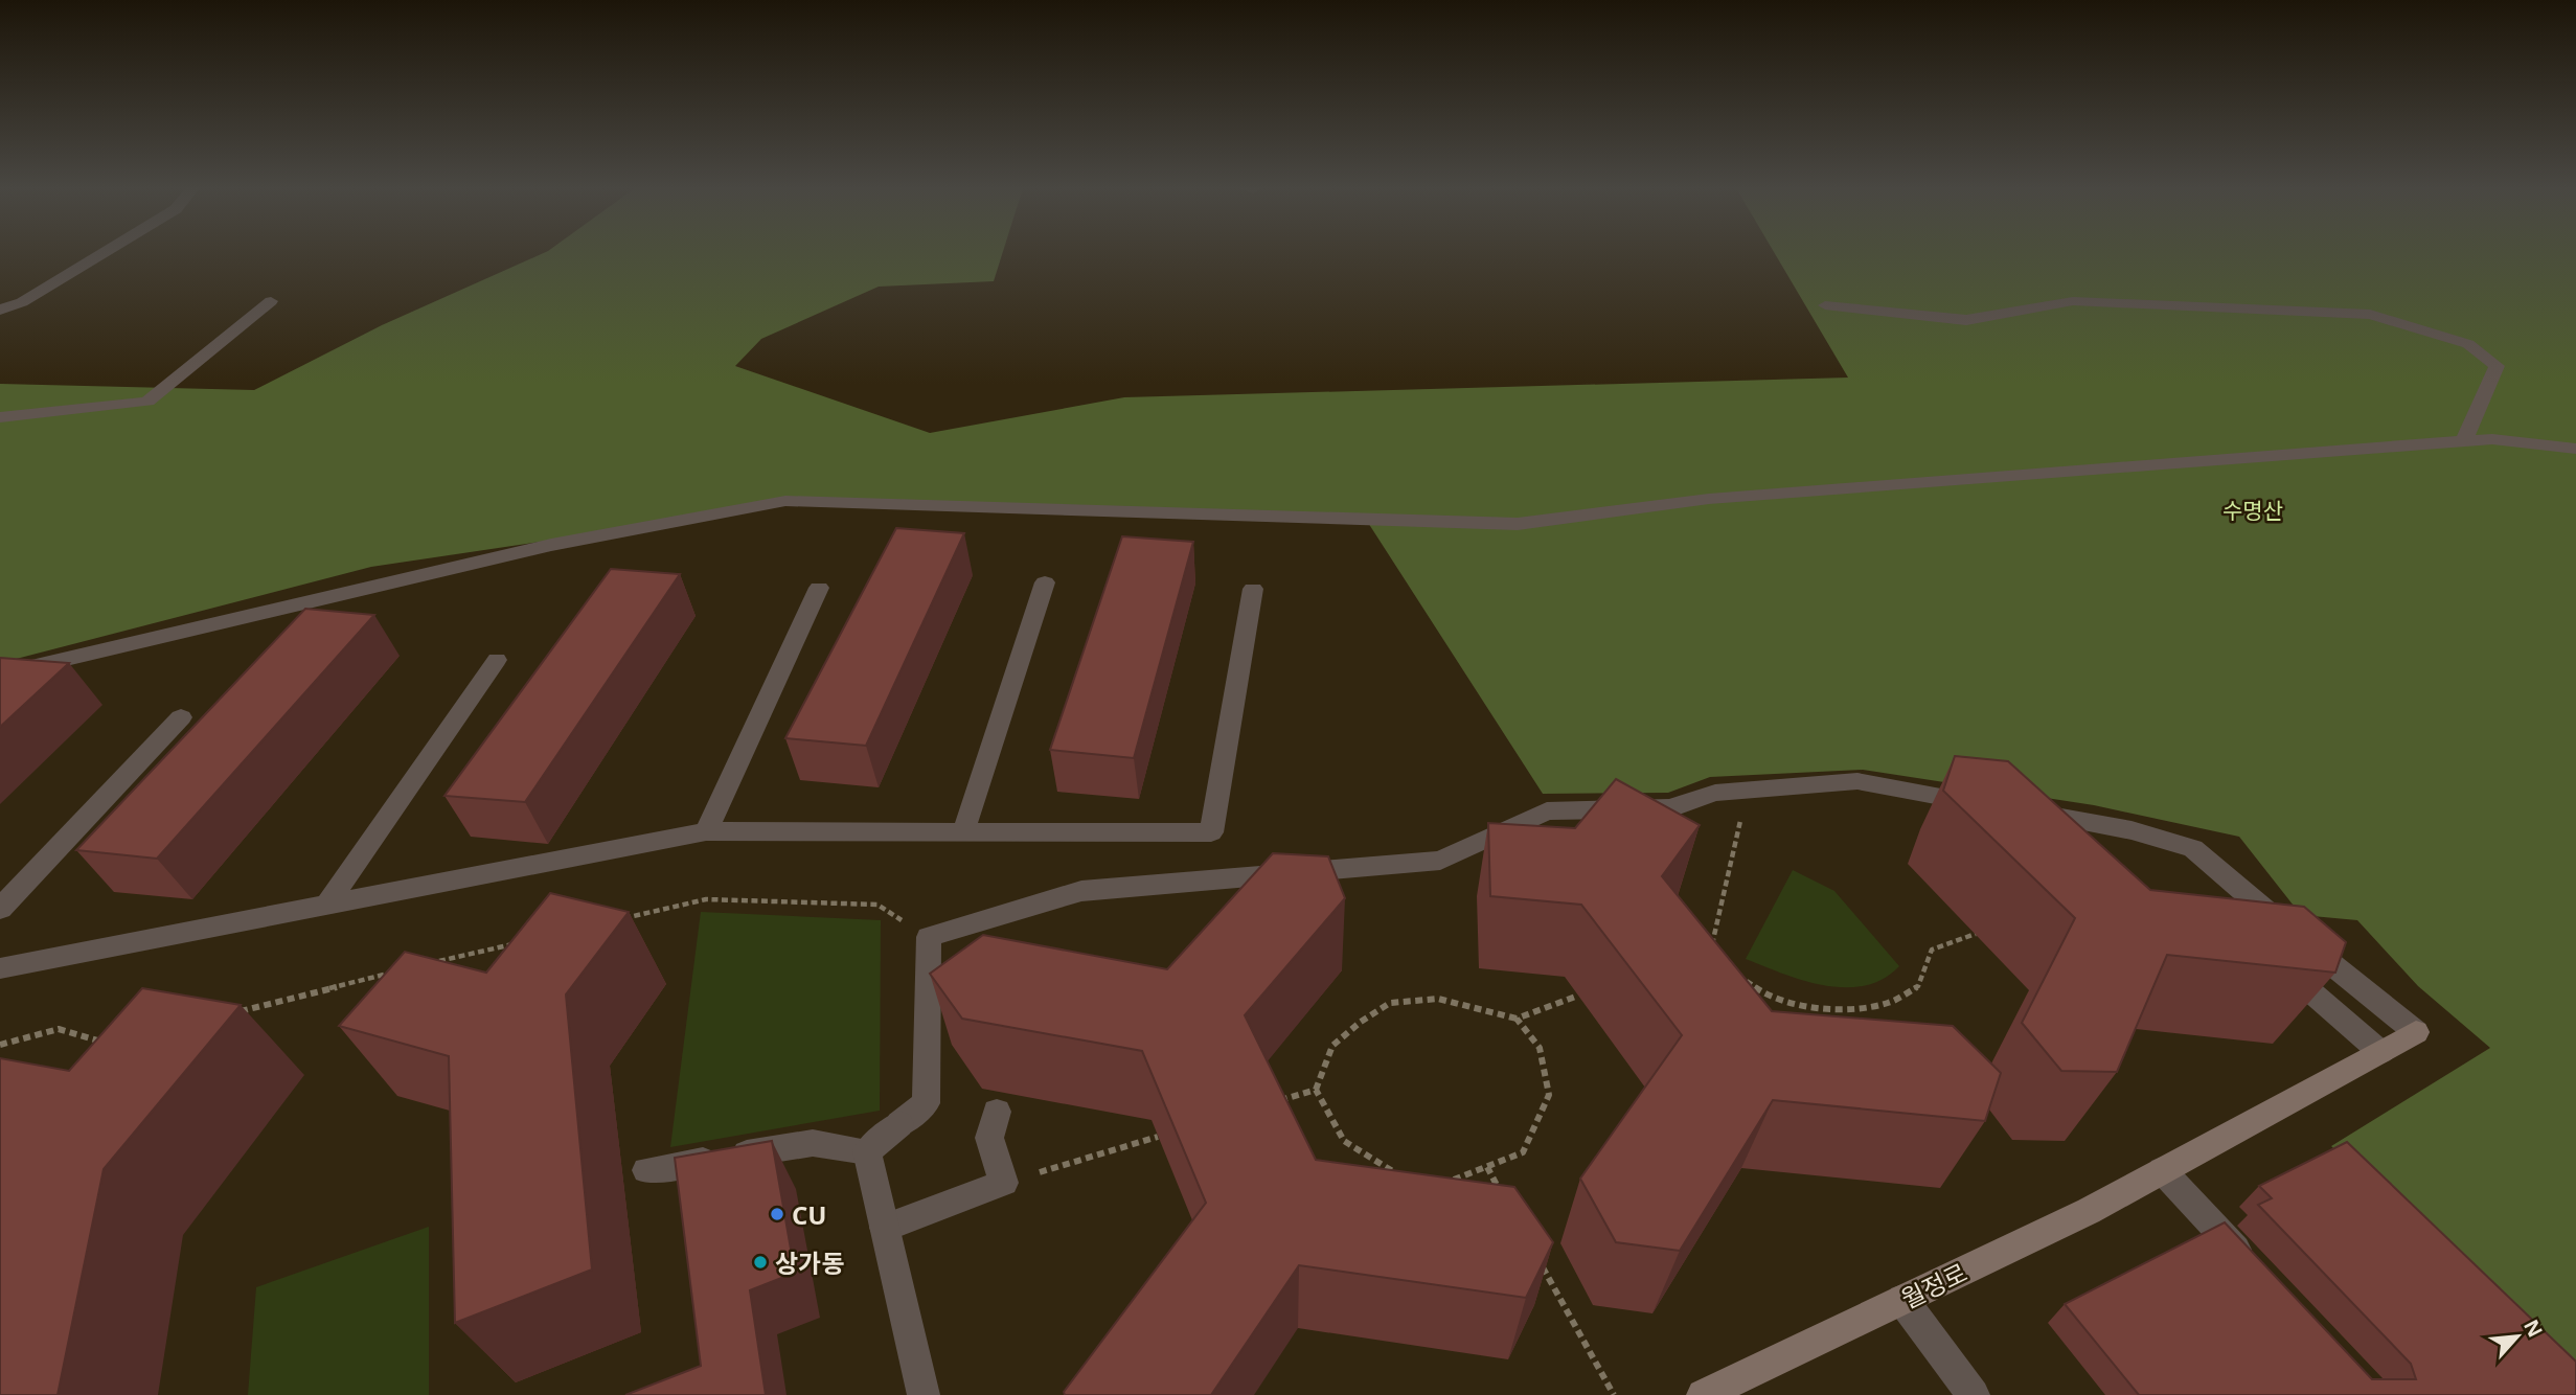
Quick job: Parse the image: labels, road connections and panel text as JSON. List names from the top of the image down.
{
  "streets": {
    "street": ["월정로"]
  },
  "parks": ["수명산"],
  "places": ["CU", "상가동"],
  "north": "top right"
}
